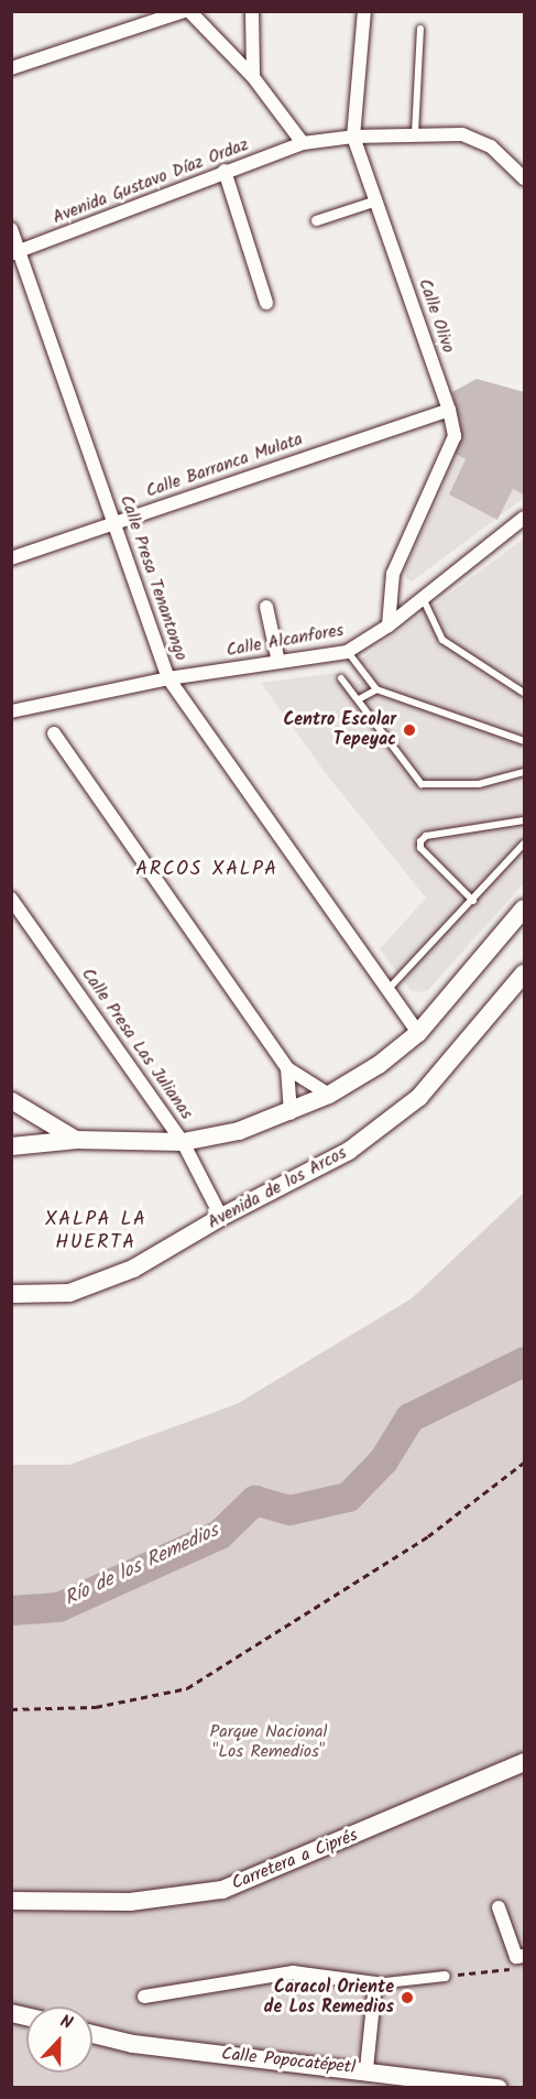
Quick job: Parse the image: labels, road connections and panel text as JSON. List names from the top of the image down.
{
  "streets": {
    "main road": ["Avenida de los Arcos", "Carretera a Ciprés", "Calle Popocatépetl"],
    "street": [
      "Avenida Gustavo Díaz Ordaz",
      "Calle Olivo",
      "Calle Barranca Mulata",
      "Calle Presa Tenantongo",
      "Calle Alcanfores",
      "Calle Presa Las Julianas"
    ]
  },
  "crossings": [
    ["Avenida Gustavo Díaz Ordaz", "Calle Olivo"],
    ["Avenida Gustavo Díaz Ordaz", "Calle Presa Tenantongo"],
    ["Calle Olivo", "Calle Barranca Mulata"],
    ["Calle Olivo", "Calle Alcanfores"],
    ["Calle Barranca Mulata", "Calle Presa Tenantongo"],
    ["Calle Presa Tenantongo", "Calle Alcanfores"],
    ["Calle Presa Las Julianas", "Avenida de los Arcos"]
  ],
  "districts": ["ARCOS XALPA", "XALPA LA HUERTA"],
  "water": ["Río de los Remedios"],
  "parks": ["Parque Nacional \"Los Remedios\""],
  "places": ["Centro Escolar Tepeyac", "Caracol Oriente de Los Remedios"],
  "north": "top"
}
